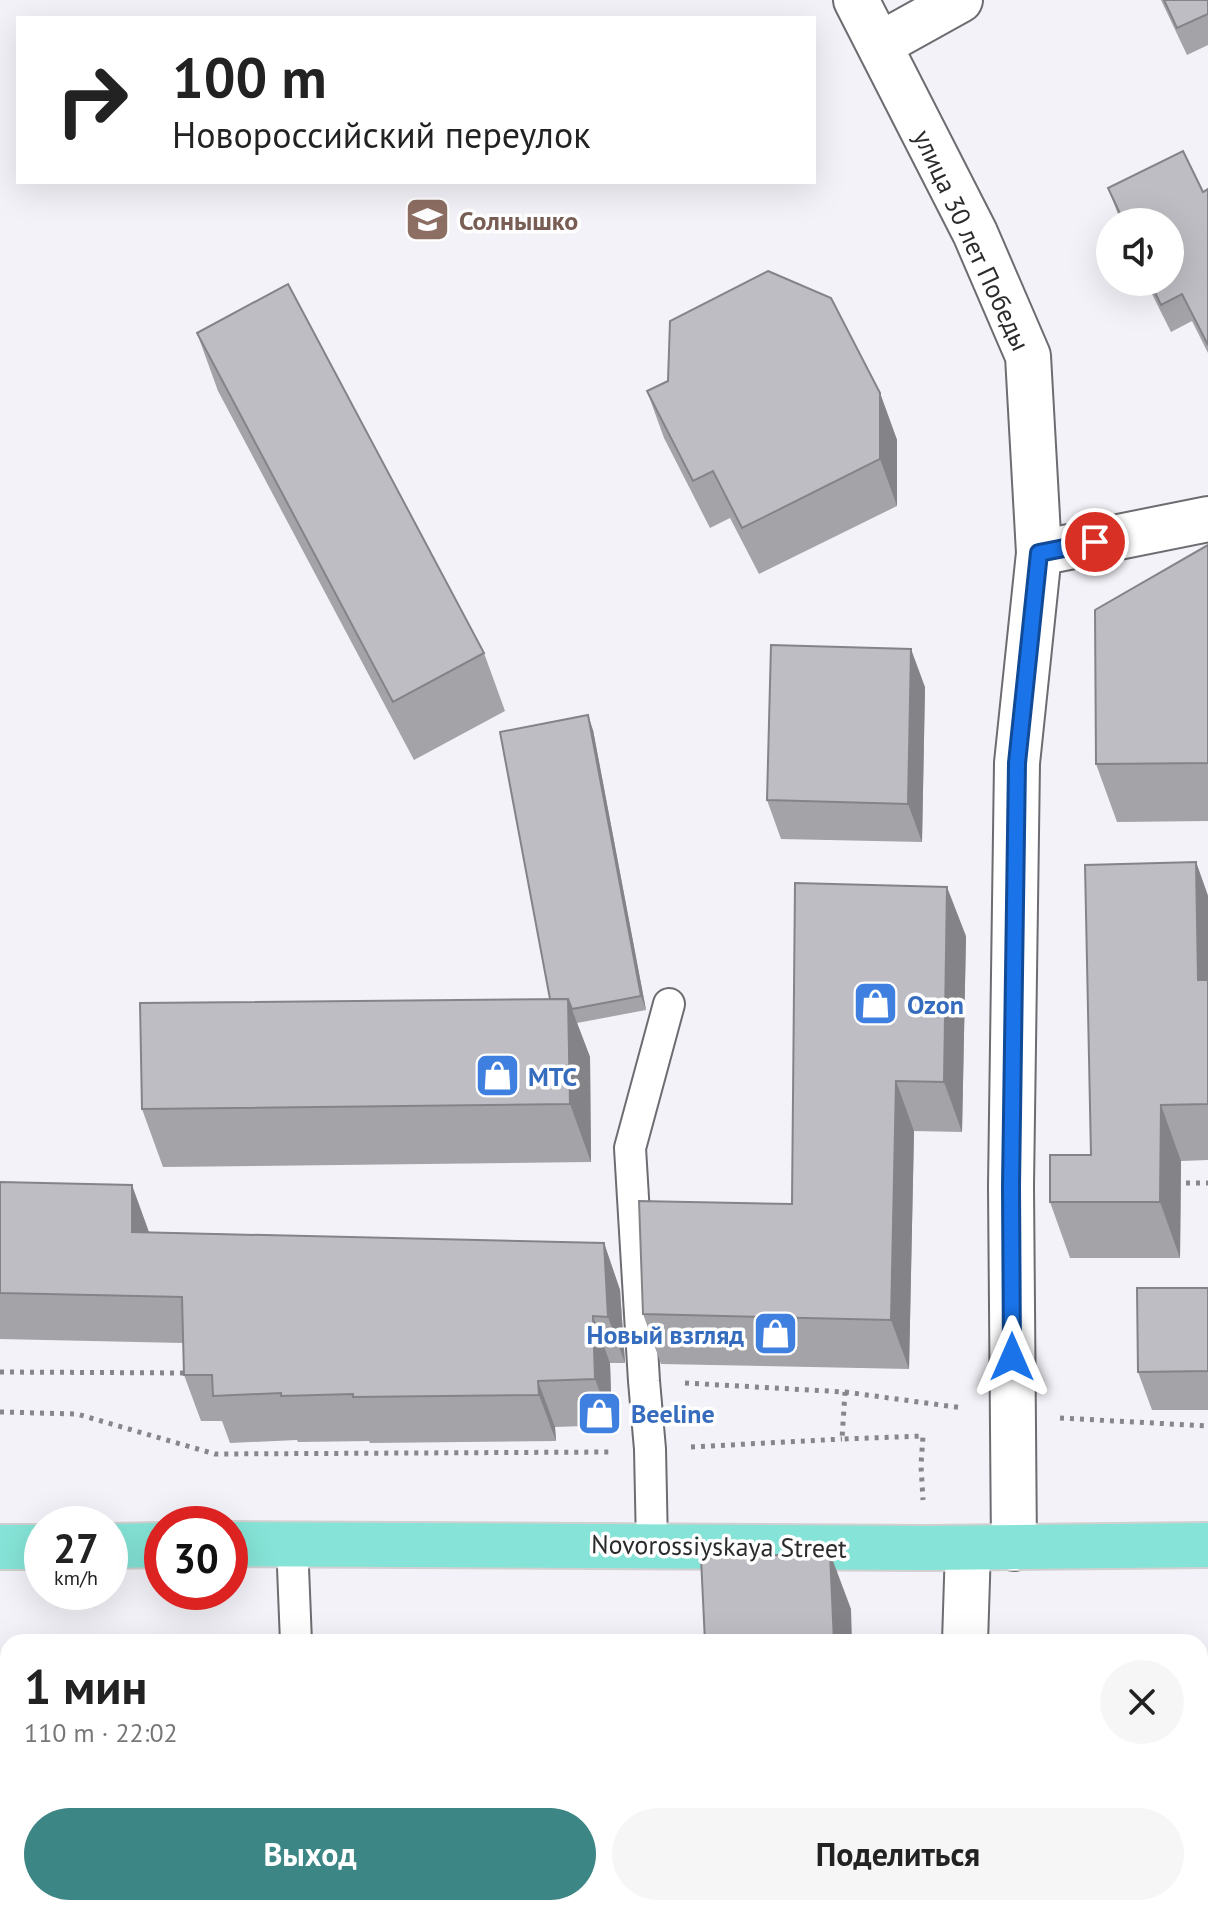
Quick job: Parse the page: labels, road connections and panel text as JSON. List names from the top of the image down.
{
  "streets": {
    "main road": ["Novorossiyskaya Street"],
    "street": ["улица 30 лет Победы"]
  },
  "crossings": [
    ["улица 30 лет Победы", "Novorossiyskaya Street"]
  ],
  "places": {
    "school or university": ["Солнышко"],
    "shop": [
      "Ozon",
      "МТС",
      "Новый взгляд",
      "Beeline"
    ]
  },
  "page": {
    "turn": ["100 m", "Новороссийский переулок"],
    "speed": "27 km/h",
    "limit": "30",
    "heading": ["1 мин", "110 m · 22:02"],
    "buttons": ["Выход", "Поделиться"]
  }
}
